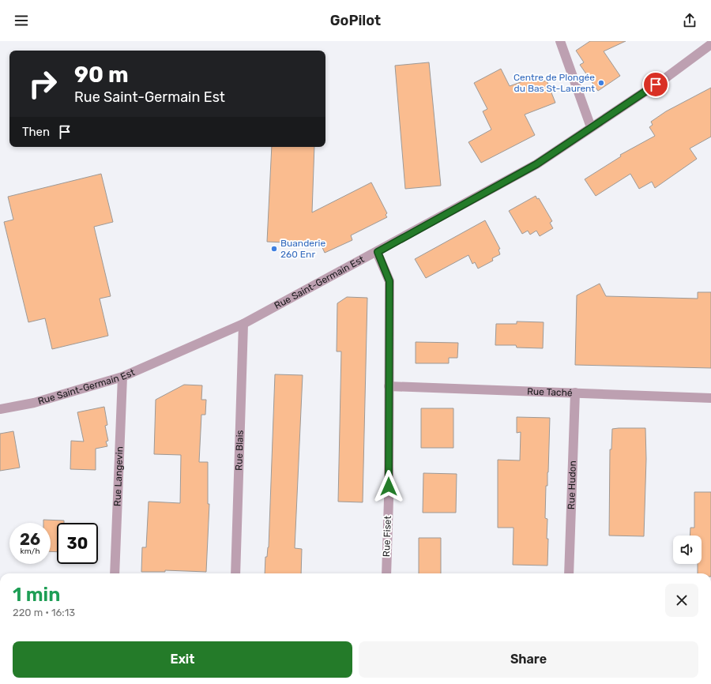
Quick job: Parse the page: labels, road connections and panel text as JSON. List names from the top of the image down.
{
  "streets": {
    "street": [
      "Rue Saint-Germain Est",
      "Rue Taché",
      "Rue Blais",
      "Rue Langevin",
      "Rue Hudon",
      "Rue Fiset"
    ]
  },
  "crossings": [
    ["Rue Saint-Germain Est", "Rue Blais"],
    ["Rue Saint-Germain Est", "Rue Langevin"],
    ["Rue Saint-Germain Est", "Rue Fiset"],
    ["Rue Taché", "Rue Hudon"],
    ["Rue Taché", "Rue Fiset"]
  ],
  "places": ["Centre de Plongée du Bas St-Laurent", "Buanderie 260 Enr"],
  "page": {
    "header": "GoPilot",
    "turn": ["90 m", "Rue Saint-Germain Est"],
    "then": "Then",
    "speed": "26 km/h",
    "limit": "30",
    "heading": ["1 min", "220 m · 16:13"],
    "buttons": ["Exit", "Share"]
  }
}
